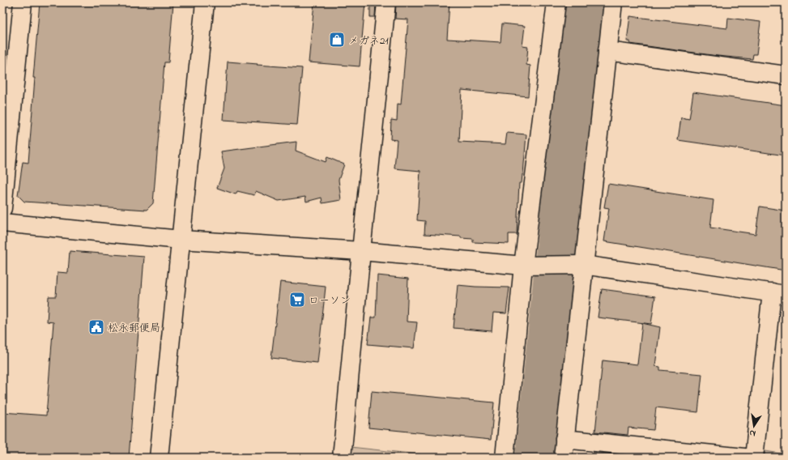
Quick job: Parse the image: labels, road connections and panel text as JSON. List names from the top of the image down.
{
  "places": {
    "shop": ["メガネ21"],
    "supermarket": ["ローソン"],
    "public building": ["松永郵便局"]
  },
  "north": "bottom"
}
